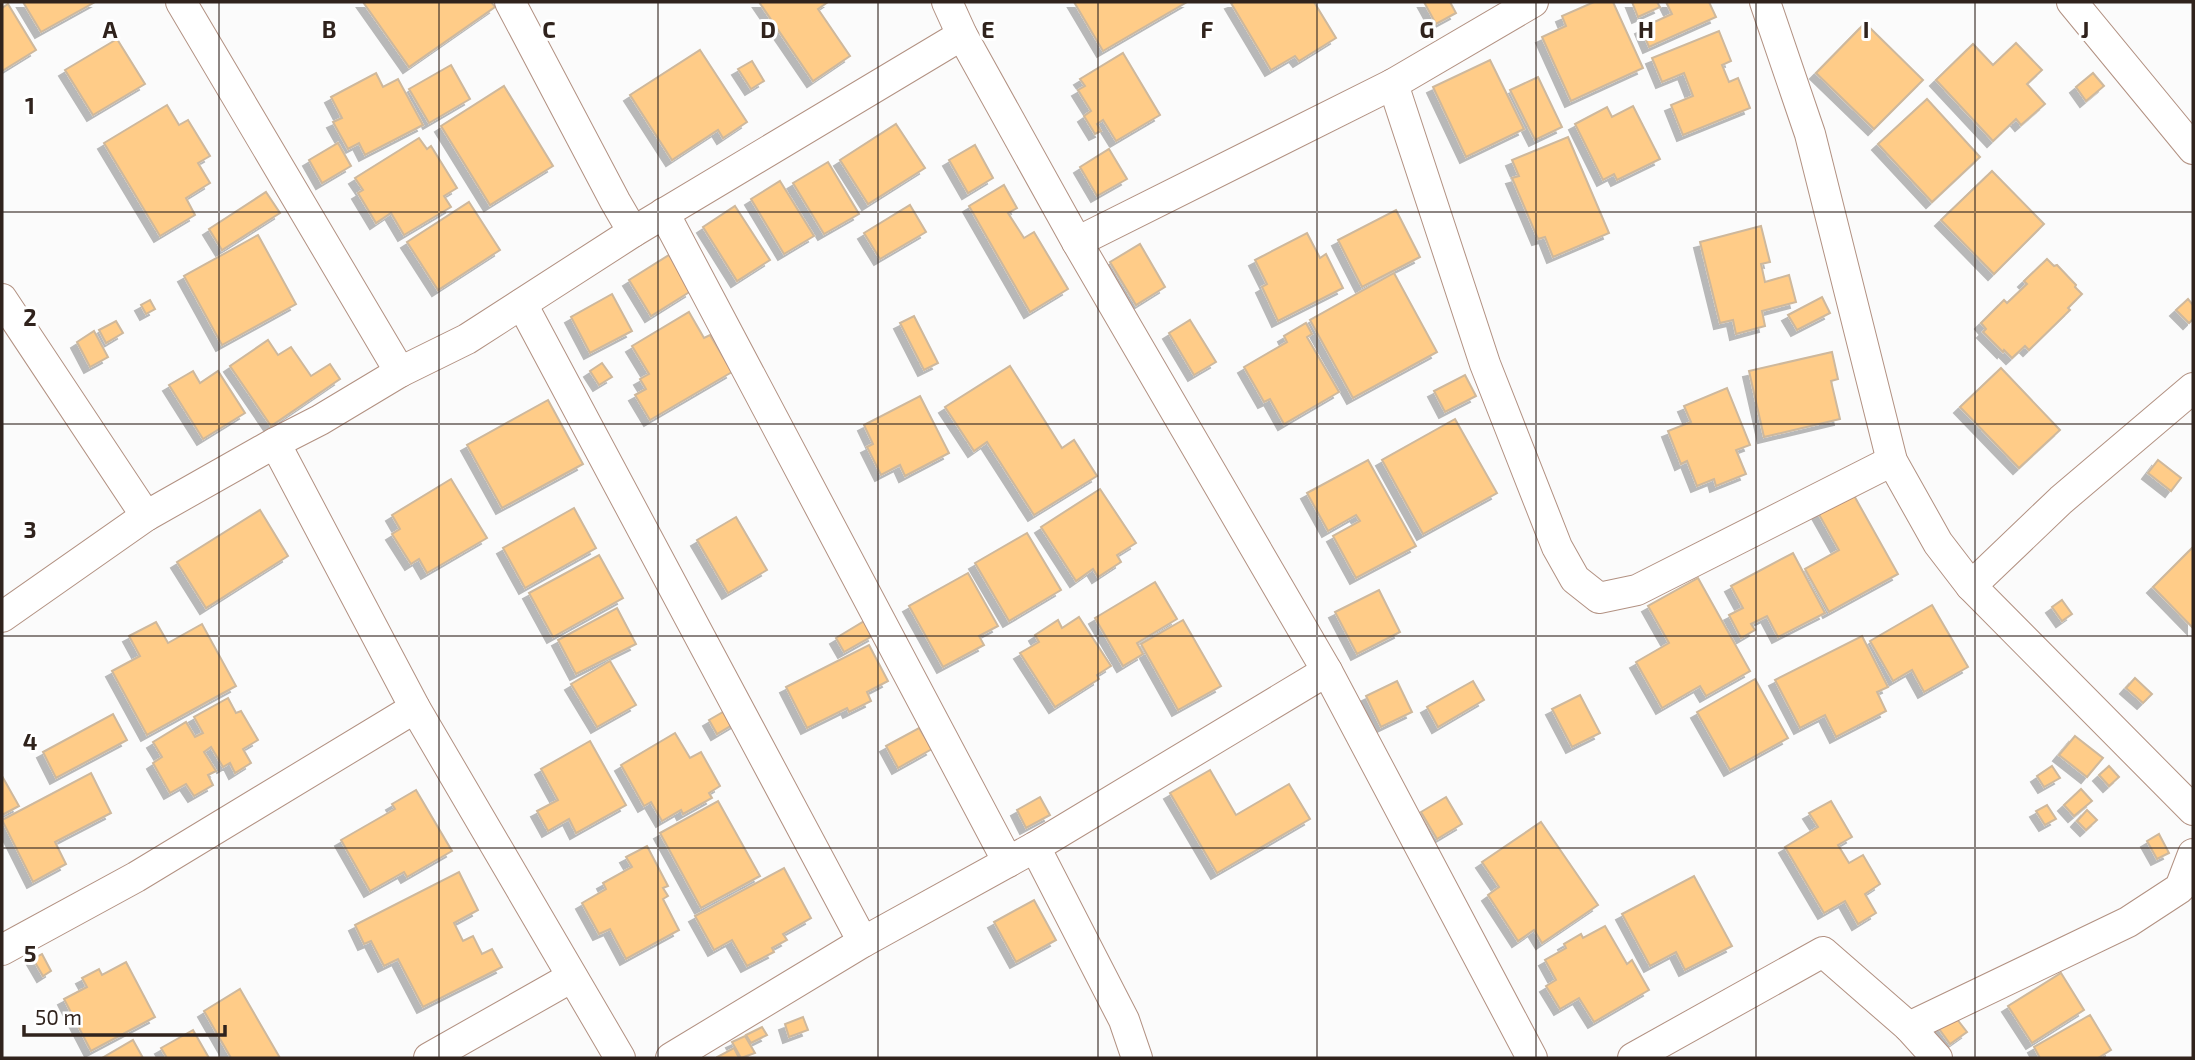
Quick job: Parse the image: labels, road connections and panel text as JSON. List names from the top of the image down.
{
  "scale_bar": "50 m",
  "grid": {
    "columns": [
      "A",
      "B",
      "C",
      "D",
      "E",
      "F",
      "G",
      "H",
      "I",
      "J"
    ],
    "rows": [
      "1",
      "2",
      "3",
      "4",
      "5"
    ]
  }
}
